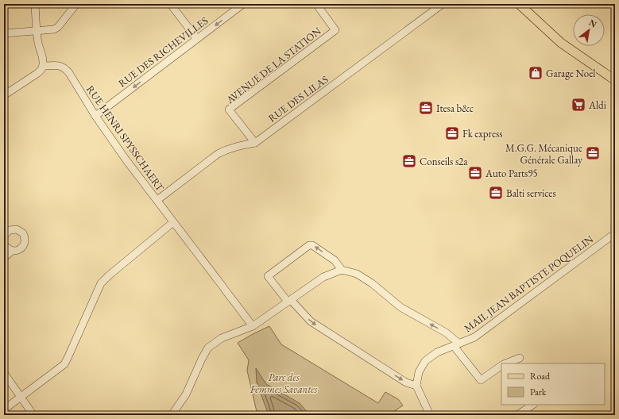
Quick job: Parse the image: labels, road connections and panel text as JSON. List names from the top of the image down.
{
  "streets": {
    "street": [
      "RUE DES RICHEVILLES",
      "AVENUE DE LA STATION",
      "RUE DES LILAS",
      "RUE HENRI SPYSSCHAERT",
      "MAIL JEAN BAPTISTE POQUELIN"
    ]
  },
  "crossings": [
    ["RUE DES RICHEVILLES", "RUE HENRI SPYSSCHAERT"],
    ["AVENUE DE LA STATION", "RUE DES LILAS"]
  ],
  "one_way": ["RUE DES RICHEVILLES"],
  "parks": ["Parc des Femmes Savantes"],
  "places": {
    "shop": ["Garage Noel"],
    "supermarket": ["Aldi"],
    "office": [
      "Itesa b&c",
      "Fk express",
      "M.G.G. Mécanique Générale Gallay",
      "Conseils s2a",
      "Auto Parts95",
      "Balti services"
    ]
  },
  "legend": ["Road", "Park"],
  "north": "top right"
}
